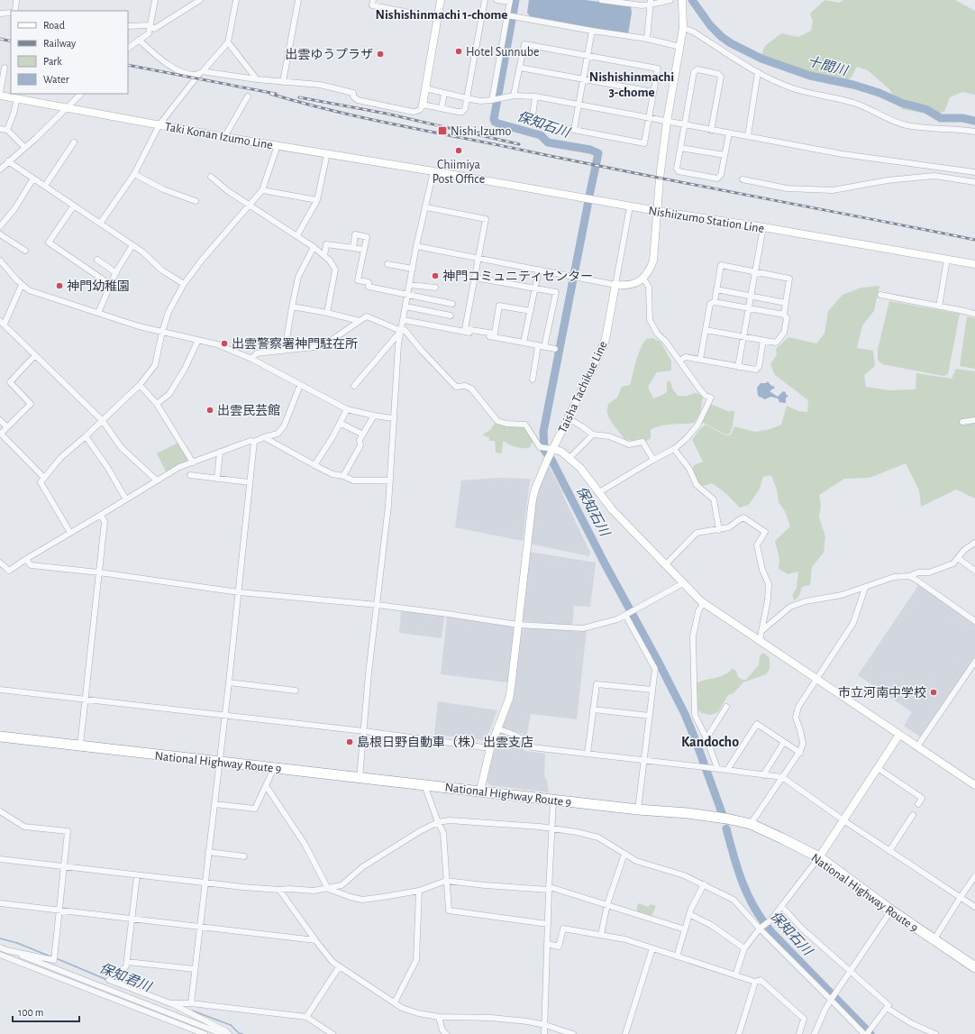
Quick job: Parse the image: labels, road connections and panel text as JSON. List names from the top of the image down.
{
  "streets": {
    "highway": ["National Highway Route 9"],
    "main road": ["Taki Konan Izumo Line", "Nishiizumo Station Line", "Taisha Tachikue Line"]
  },
  "crossings": [
    ["Taki Konan Izumo Line", "Nishiizumo Station Line"],
    ["Taisha Tachikue Line", "National Highway Route 9"]
  ],
  "districts": ["Nishishinmachi 1-chome", "Nishishinmachi 3-chome", "Kandocho"],
  "water": ["十間川", "保知石川", "保知君川"],
  "places": {
    "other": [
      "Hotel Sunnube",
      "出雲ゆうプラザ",
      "Chiimiya Post Office",
      "神門コミュニティセンター",
      "神門幼稚園",
      "出雲警察署神門駐在所",
      "出雲民芸館",
      "市立河南中学校",
      "島根日野自動車（株）出雲支店"
    ],
    "transit": ["Nishi-Izumo"]
  },
  "legend": [
    "Road",
    "Railway",
    "Park",
    "Water"
  ],
  "scale_bar": "100 m"
}
